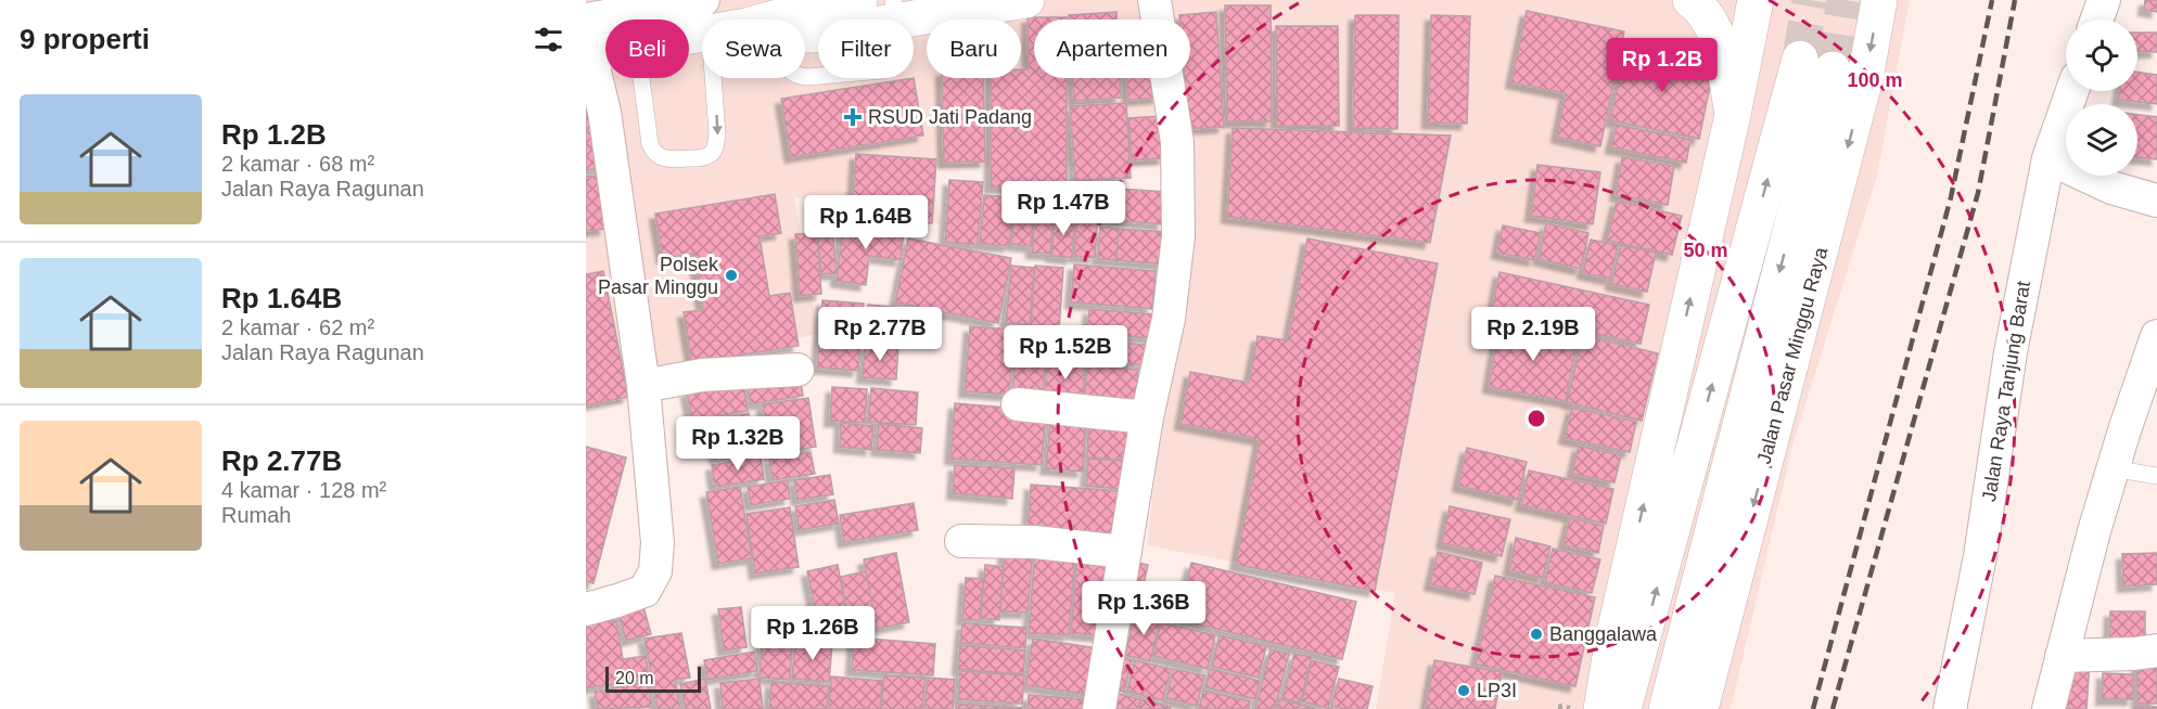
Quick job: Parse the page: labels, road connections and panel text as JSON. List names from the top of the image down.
{
  "streets": {
    "main road": ["Jalan Pasar Minggu Raya"],
    "street": ["Jalan Raya Tanjung Barat"]
  },
  "places": {
    "health": ["RSUD Jati Padang"],
    "other": ["Polsek Pasar Minggu", "Banggalawa", "LP3I"]
  },
  "scale_bar": "20 m",
  "page": {
    "heading": "9 properti",
    "chip": [
      "Beli",
      "Sewa",
      "Filter",
      "Baru",
      "Apartemen"
    ],
    "price": [
      "Rp 1.2B",
      "Rp 1.47B",
      "Rp 1.64B",
      "Rp 2.77B",
      "Rp 2.19B",
      "Rp 1.52B",
      "Rp 1.32B",
      "Rp 1.36B",
      "Rp 1.26B"
    ],
    "list": [
      {
        "name": "Rp 1.2B",
        "note": "2 kamar · 68 m² · Jalan Raya Ragunan"
      },
      {
        "name": "Rp 1.64B",
        "note": "2 kamar · 62 m² · Jalan Raya Ragunan"
      },
      {
        "name": "Rp 2.77B",
        "note": "4 kamar · 128 m² · Rumah"
      }
    ],
    "scale": "20 m"
  },
  "rings": ["100 m", "50 m"]
}
